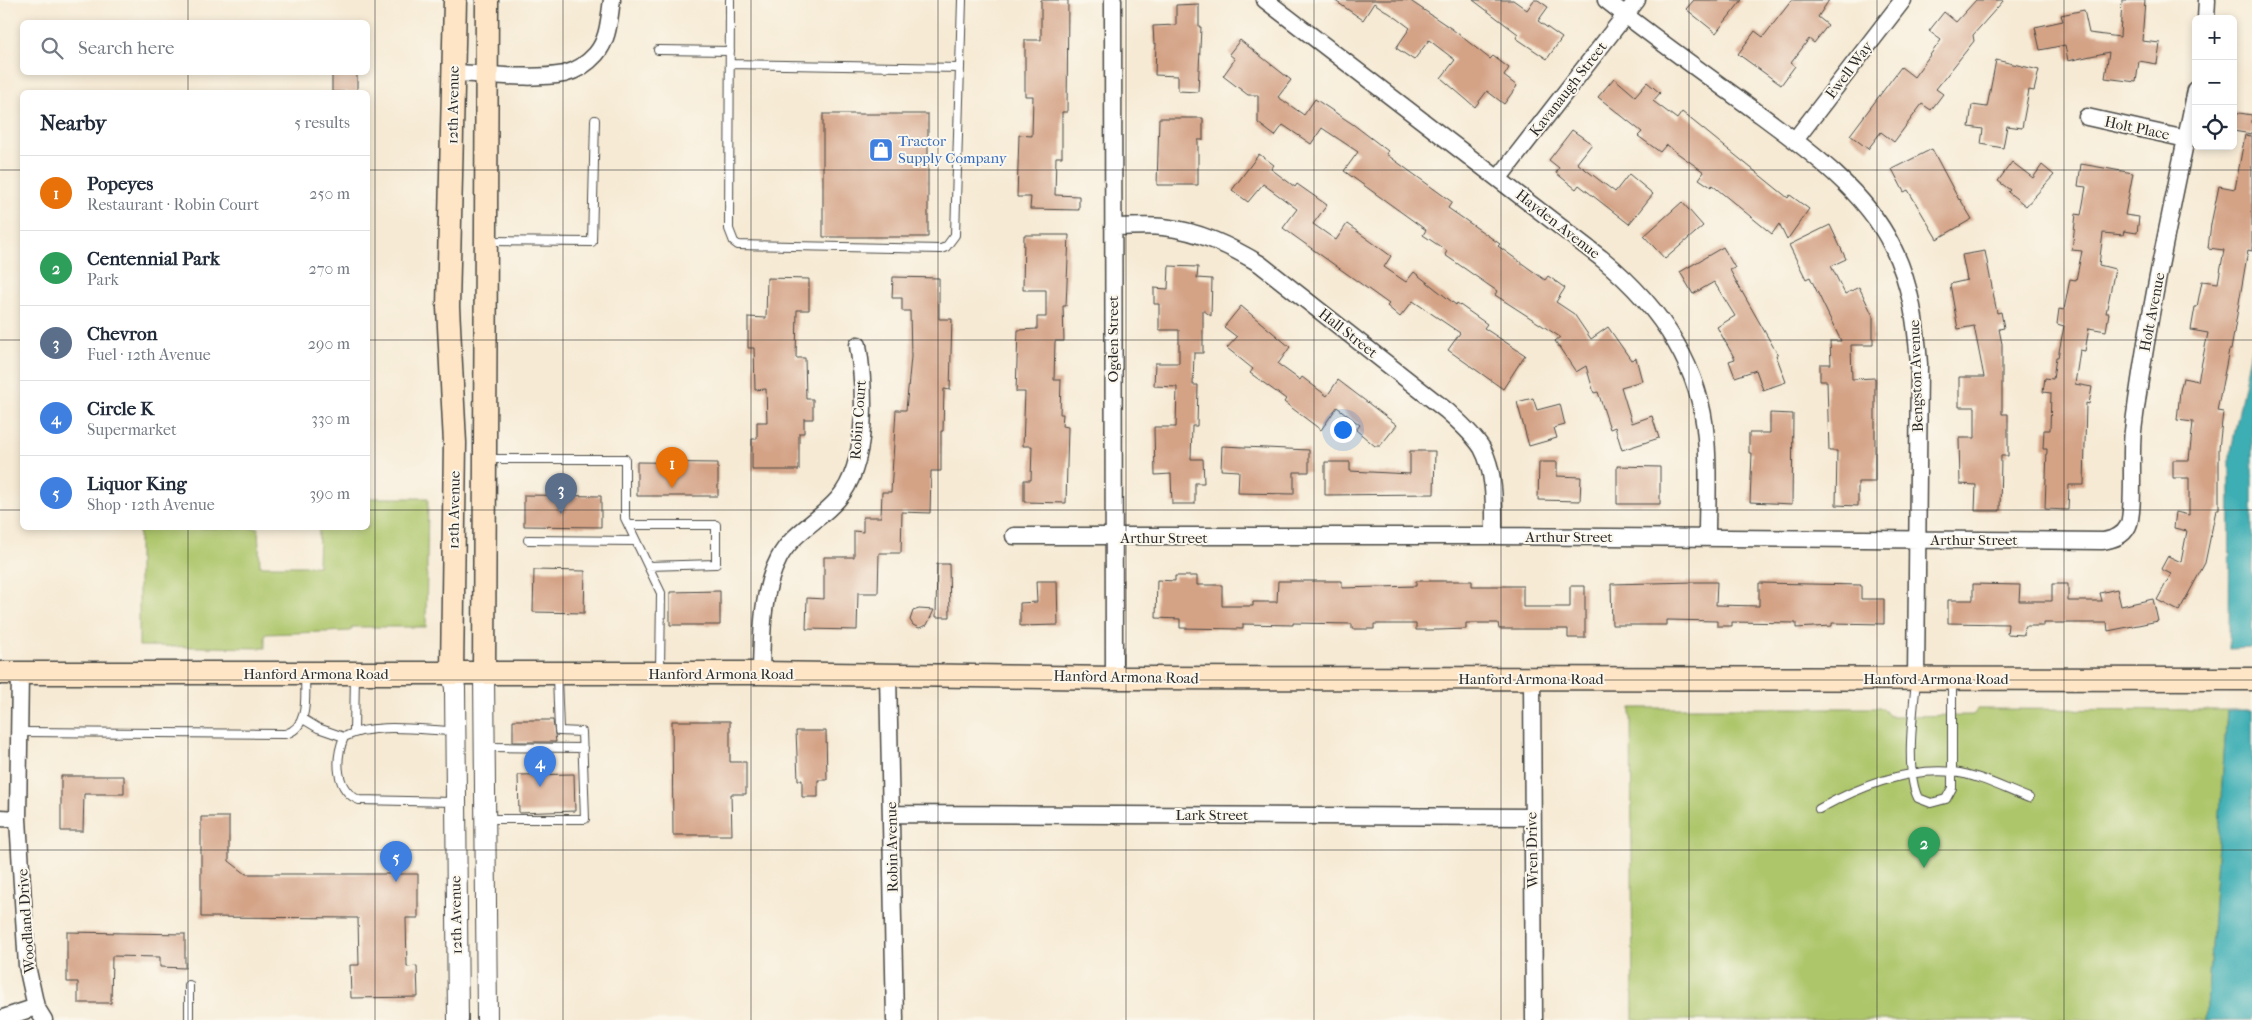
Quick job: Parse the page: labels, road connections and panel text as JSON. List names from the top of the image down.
{
  "streets": {
    "main road": ["12th Avenue", "Hanford Armona Road"],
    "street": [
      "Ewell Way",
      "Kavanaugh Street",
      "Holt Place",
      "Hayden Avenue",
      "Holt Avenue",
      "Hall Street",
      "Ogden Street",
      "Bengston Avenue",
      "Robin Court",
      "Arthur Street",
      "Lark Street",
      "Robin Avenue",
      "Wren Drive",
      "Woodland Drive"
    ]
  },
  "crossings": [
    ["Ewell Way", "Bengston Avenue"],
    ["Kavanaugh Street", "Hayden Avenue"],
    ["Kavanaugh Street", "Bengston Avenue"],
    ["12th Avenue", "Hanford Armona Road"],
    ["Holt Place", "Holt Avenue"],
    ["Hayden Avenue", "Arthur Street"],
    ["Holt Avenue", "Arthur Street"],
    ["Hall Street", "Ogden Street"],
    ["Hall Street", "Arthur Street"],
    ["Ogden Street", "Arthur Street"],
    ["Ogden Street", "Hanford Armona Road"],
    ["Bengston Avenue", "Arthur Street"],
    ["Bengston Avenue", "Hanford Armona Road"],
    ["Robin Court", "Hanford Armona Road"],
    ["Hanford Armona Road", "Robin Avenue"],
    ["Hanford Armona Road", "Wren Drive"],
    ["Hanford Armona Road", "Woodland Drive"],
    ["Lark Street", "Robin Avenue"],
    ["Lark Street", "Wren Drive"]
  ],
  "places": {
    "shop": ["Tractor Supply Company"]
  },
  "page": {
    "map_buttons": ["+", "−"],
    "search": "Search here",
    "heading": ["Nearby", "5 results"],
    "list": [
      {
        "mark": "1",
        "name": "Popeyes",
        "note": "Restaurant · Robin Court",
        "value": "250 m"
      },
      {
        "mark": "2",
        "name": "Centennial Park",
        "note": "Park",
        "value": "270 m"
      },
      {
        "mark": "3",
        "name": "Chevron",
        "note": "Fuel · 12th Avenue",
        "value": "290 m"
      },
      {
        "mark": "4",
        "name": "Circle K",
        "note": "Supermarket",
        "value": "330 m"
      },
      {
        "mark": "5",
        "name": "Liquor King",
        "note": "Shop · 12th Avenue",
        "value": "390 m"
      }
    ],
    "pins": [
      "1",
      "3",
      "4",
      "2",
      "5"
    ]
  }
}
